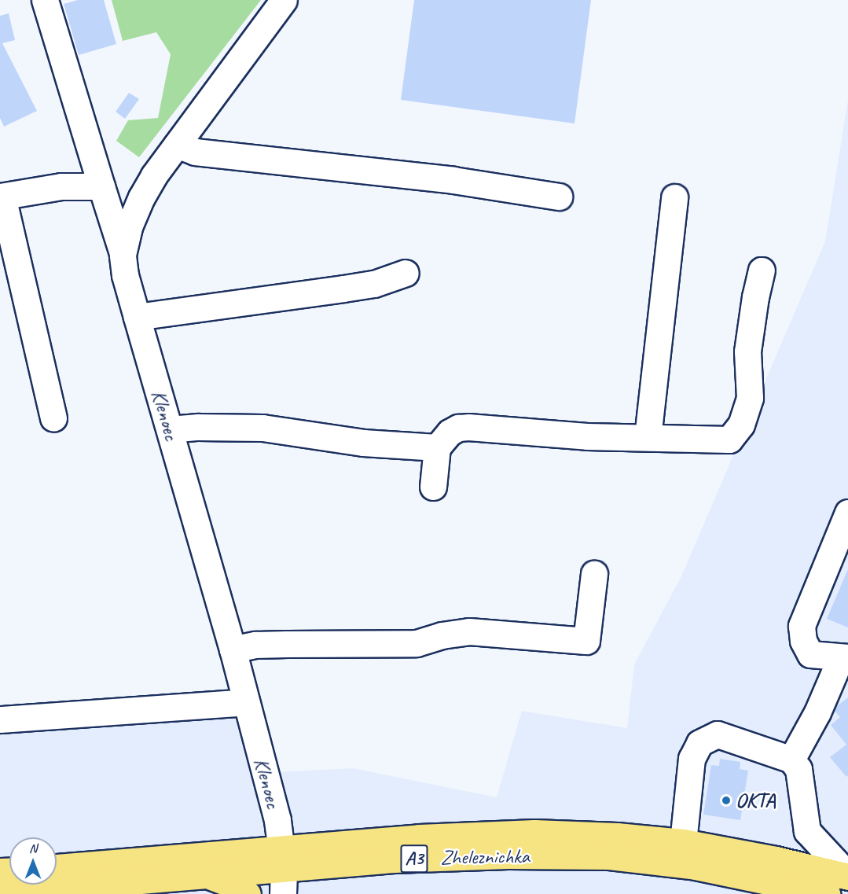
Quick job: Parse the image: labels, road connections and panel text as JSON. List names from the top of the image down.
{
  "streets": {
    "main road": ["Zheleznichka", "A3"],
    "street": ["Klenoec"]
  },
  "crossings": [
    ["Klenoec", "Zheleznichka"]
  ],
  "places": ["OKTA"],
  "north": "top"
}
